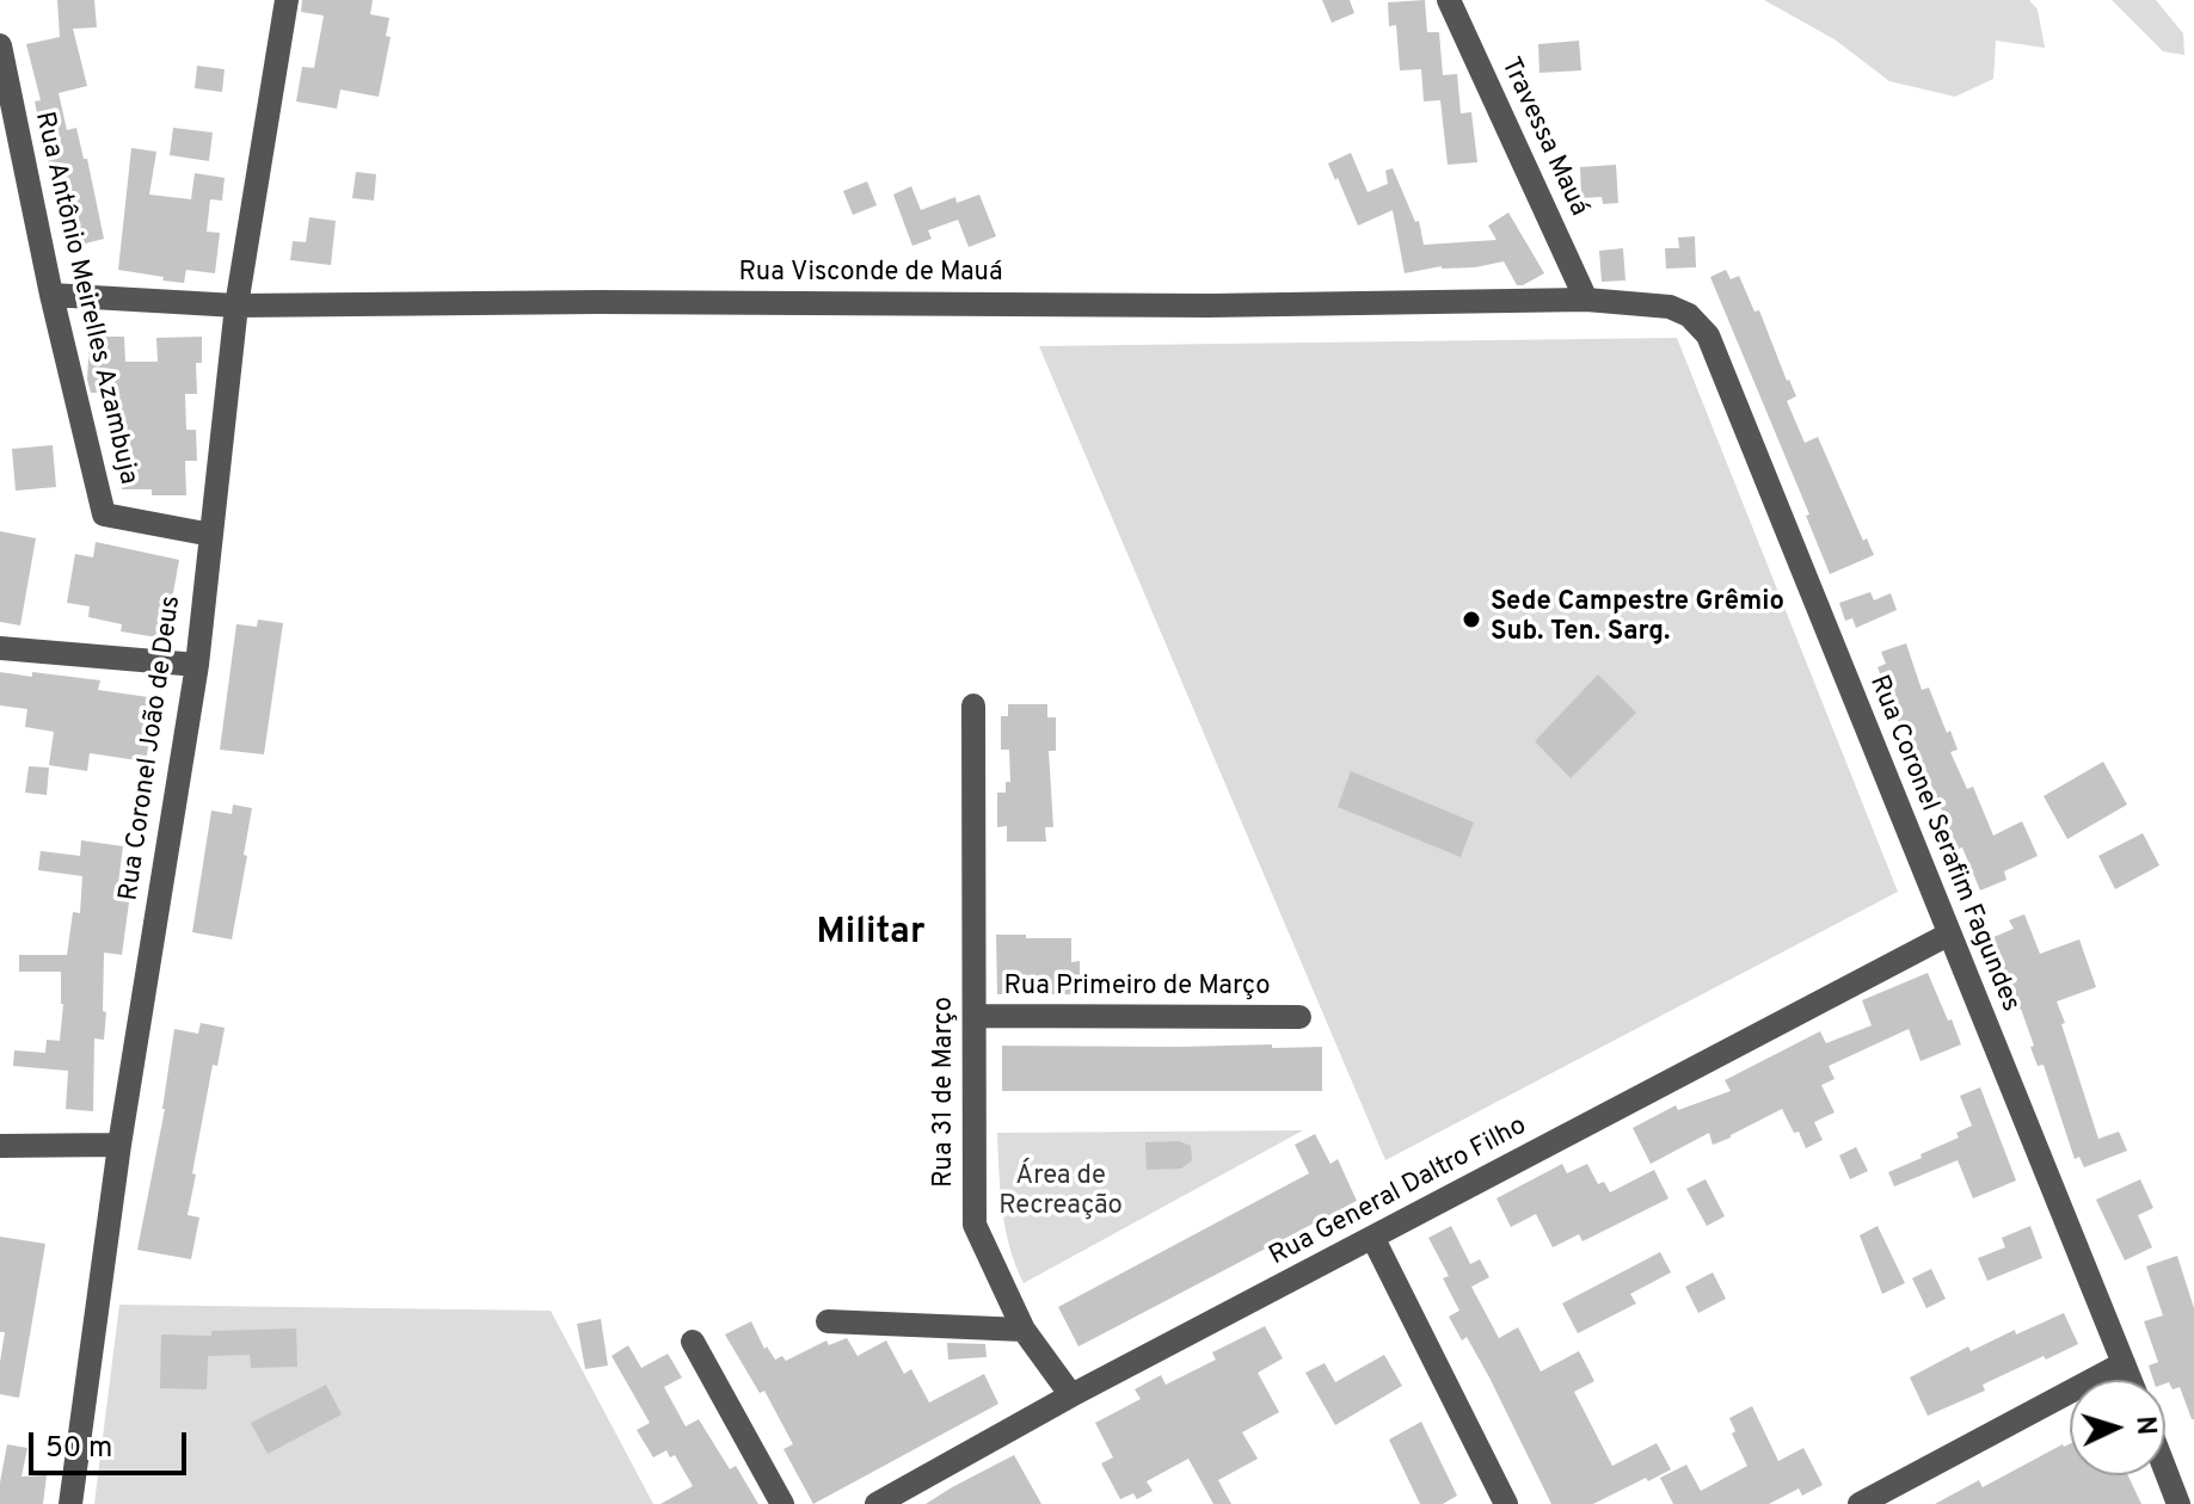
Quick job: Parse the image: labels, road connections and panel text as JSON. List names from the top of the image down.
{
  "streets": {
    "street": [
      "Travessa Mauá",
      "Rua Visconde de Mauá",
      "Rua Antônio Meirelles Azambuja",
      "Rua Coronel João de Deus",
      "Rua Coronel Serafim Fagundes",
      "Rua Primeiro de Março",
      "Rua 31 de Março",
      "Rua General Daltro Filho"
    ]
  },
  "crossings": [
    ["Travessa Mauá", "Rua Visconde de Mauá"],
    ["Rua Visconde de Mauá", "Rua Antônio Meirelles Azambuja"],
    ["Rua Visconde de Mauá", "Rua Coronel João de Deus"],
    ["Rua Visconde de Mauá", "Rua Coronel Serafim Fagundes"],
    ["Rua Antônio Meirelles Azambuja", "Rua Coronel João de Deus"],
    ["Rua Coronel Serafim Fagundes", "Rua General Daltro Filho"],
    ["Rua Primeiro de Março", "Rua 31 de Março"],
    ["Rua 31 de Março", "Rua General Daltro Filho"]
  ],
  "districts": ["Militar"],
  "parks": ["Área de Recreação"],
  "places": ["Sede Campestre Grêmio Sub. Ten. Sarg."],
  "scale_bar": "50 m",
  "north": "right"
}
